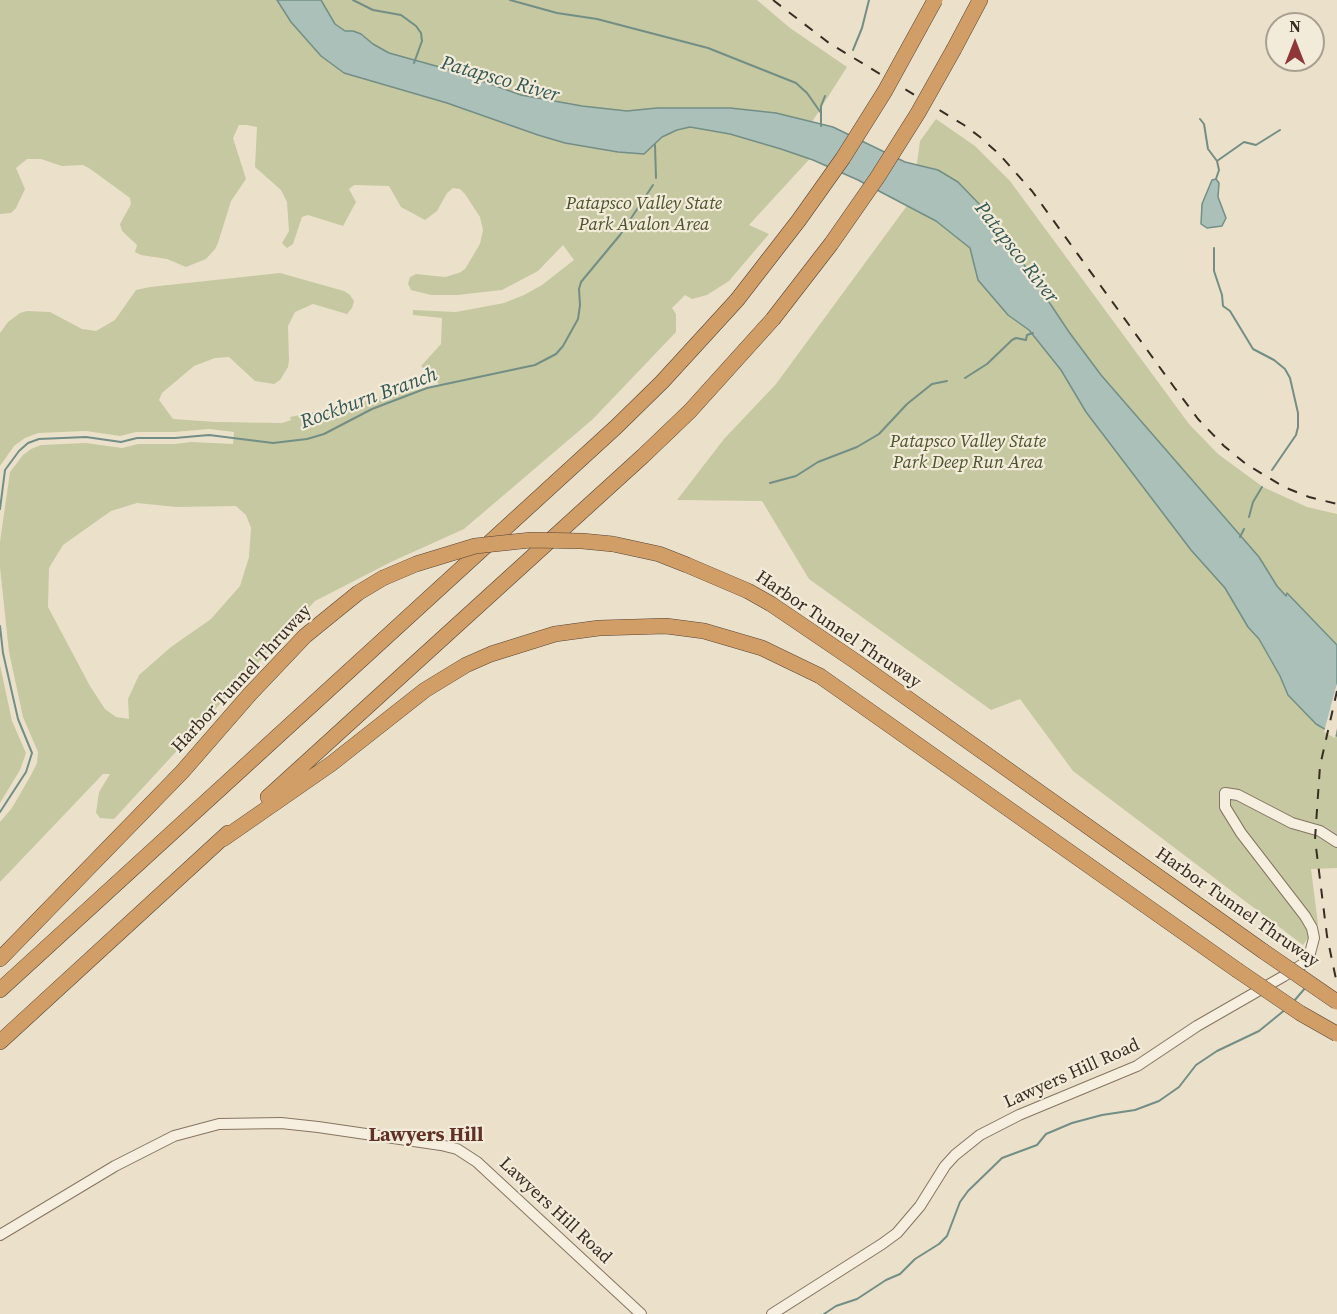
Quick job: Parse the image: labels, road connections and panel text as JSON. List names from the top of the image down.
{
  "streets": {
    "highway": ["Harbor Tunnel Thruway"],
    "street": ["Lawyers Hill Road"]
  },
  "districts": ["Lawyers Hill"],
  "water": ["Patapsco River", "Rockburn Branch"],
  "parks": ["Patapsco Valley State Park Avalon Area", "Patapsco Valley State Park Deep Run Area"],
  "north": "top"
}
